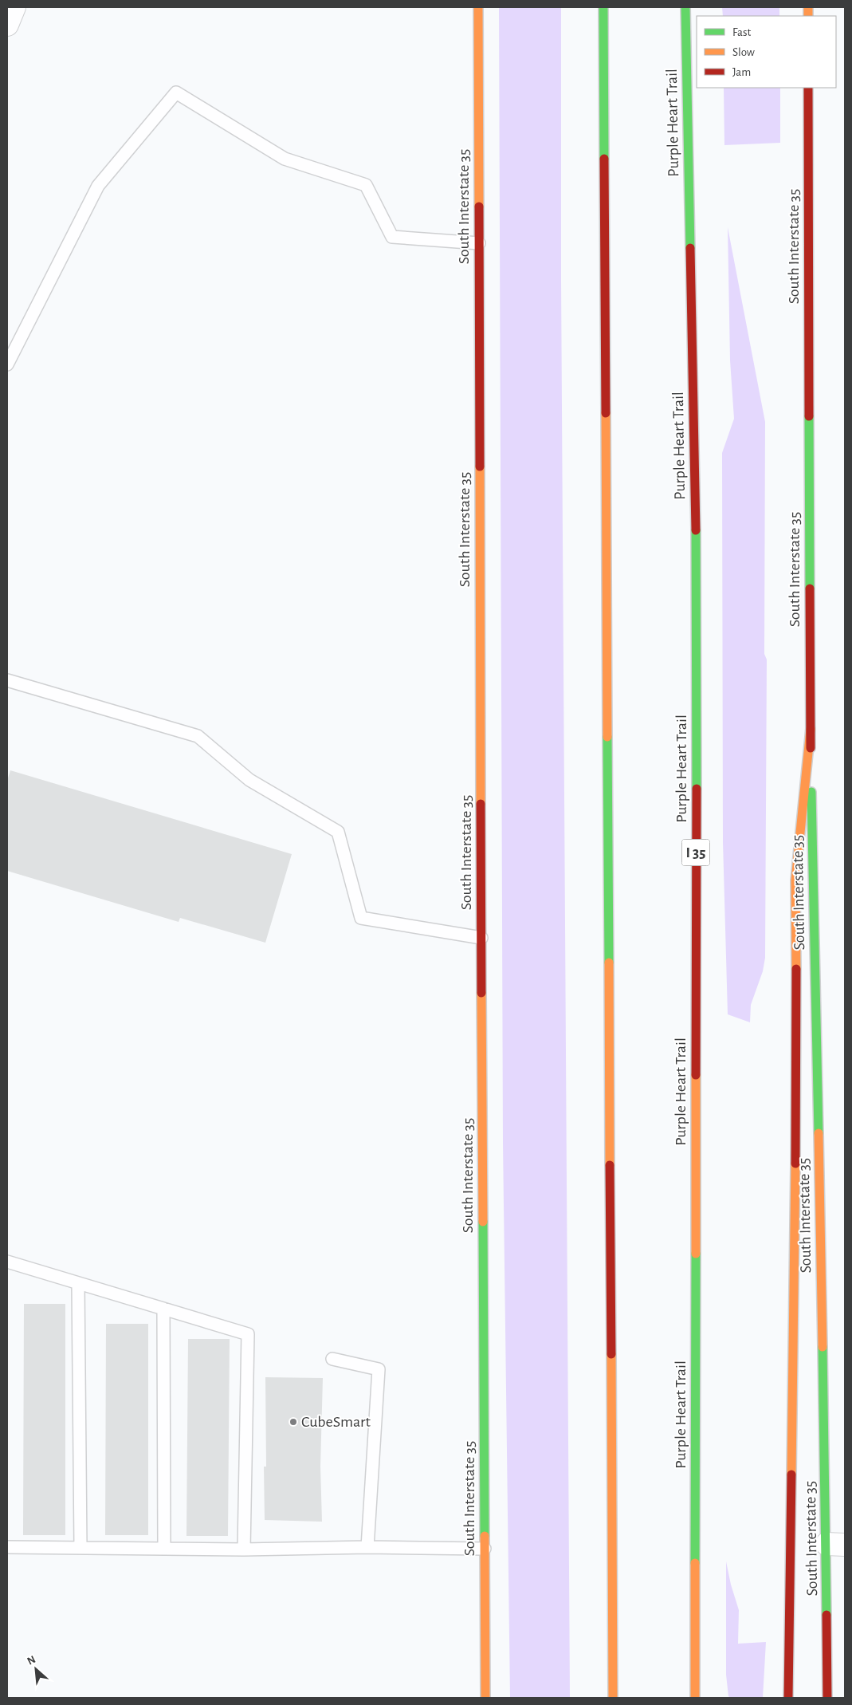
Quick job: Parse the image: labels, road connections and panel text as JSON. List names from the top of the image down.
{
  "streets": {
    "main road": ["Purple Heart Trail", "South Interstate 35", "I 35"]
  },
  "places": ["CubeSmart"],
  "legend": ["Fast", "Slow", "Jam"],
  "north": "top left"
}
